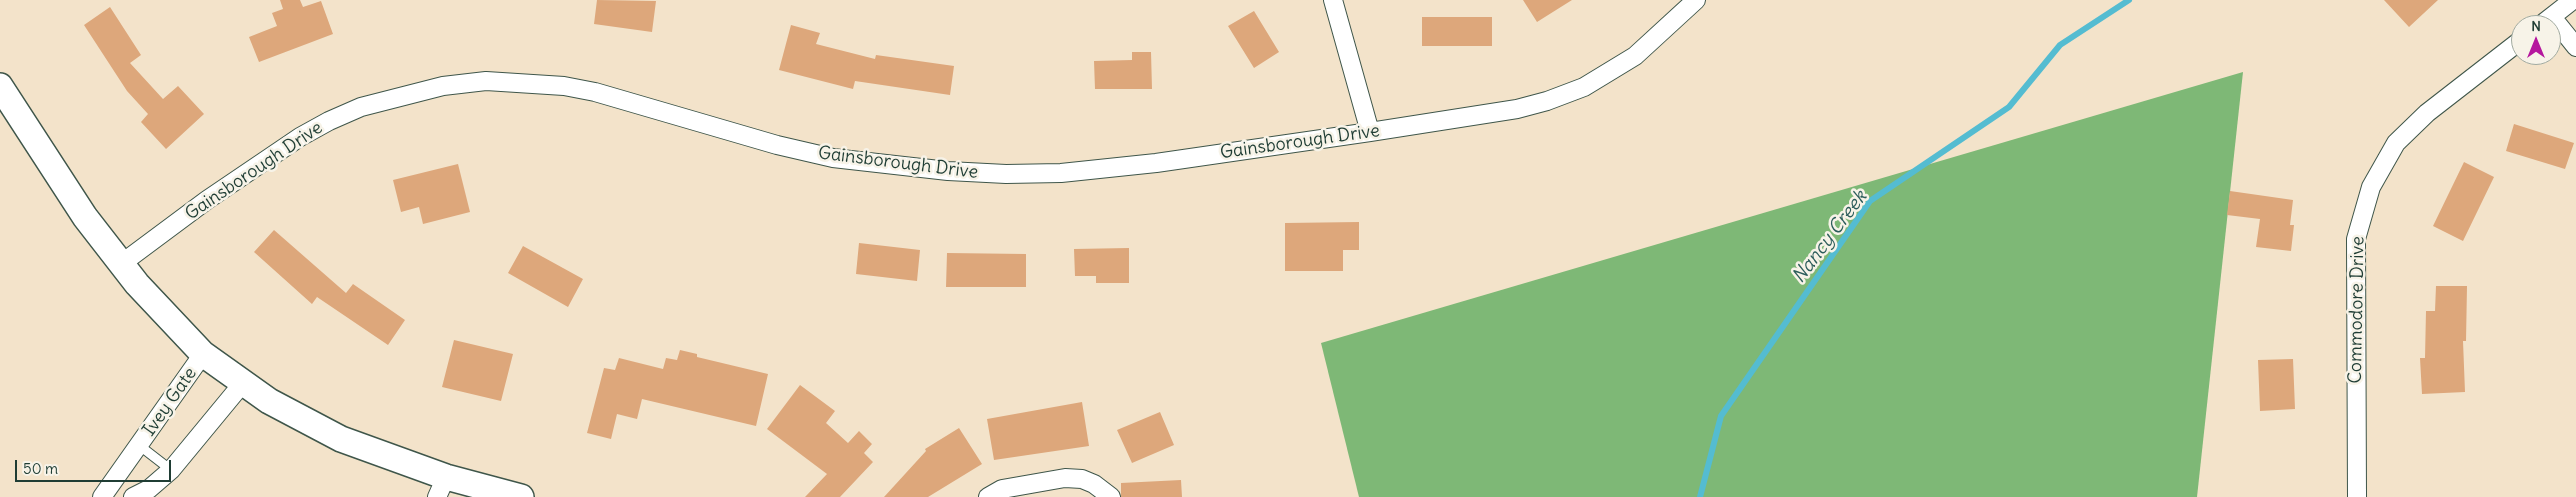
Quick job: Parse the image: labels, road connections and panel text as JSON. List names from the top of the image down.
{
  "streets": {
    "street": ["Gainsborough Drive", "Commodore Drive", "Ivey Gate"]
  },
  "water": ["Nancy Creek"],
  "scale_bar": "50 m",
  "north": "top"
}
